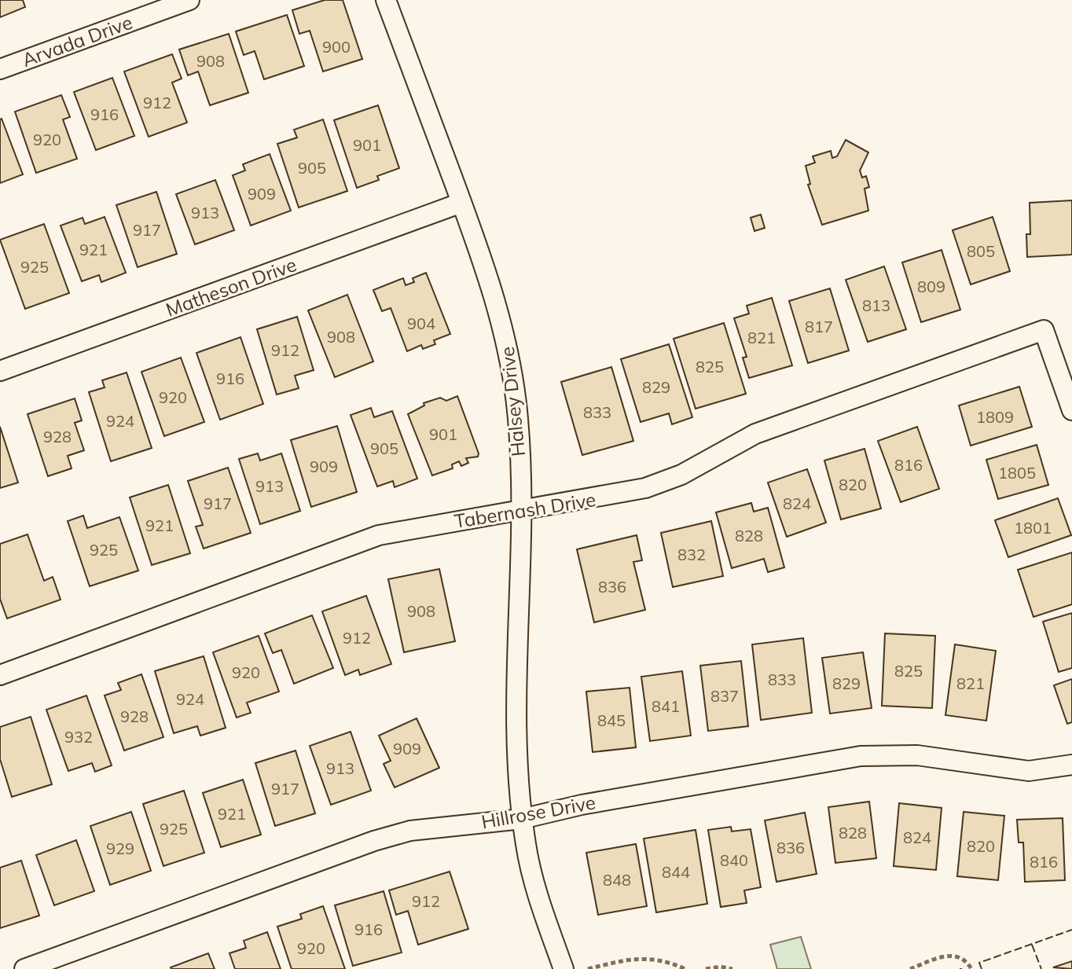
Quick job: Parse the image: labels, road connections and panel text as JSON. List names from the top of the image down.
{
  "streets": {
    "street": [
      "Arvada Drive",
      "Matheson Drive",
      "Halsey Drive",
      "Tabernash Drive",
      "Hillrose Drive"
    ]
  },
  "crossings": [
    ["Matheson Drive", "Halsey Drive"],
    ["Halsey Drive", "Tabernash Drive"],
    ["Halsey Drive", "Hillrose Drive"]
  ],
  "house_numbers": [
    "900",
    "908",
    "912",
    "916",
    "920",
    "901",
    "905",
    "909",
    "913",
    "917",
    "921",
    "805",
    "925",
    "809",
    "813",
    "904",
    "817",
    "908",
    "821",
    "912",
    "825",
    "916",
    "829",
    "920",
    "833",
    "1809",
    "924",
    "901",
    "928",
    "905",
    "816",
    "909",
    "1805",
    "820",
    "913",
    "917",
    "824",
    "921",
    "1801",
    "828",
    "925",
    "832",
    "836",
    "908",
    "912",
    "825",
    "920",
    "833",
    "829",
    "821",
    "837",
    "924",
    "841",
    "928",
    "845",
    "932",
    "909",
    "913",
    "917",
    "921",
    "925",
    "828",
    "824",
    "820",
    "836",
    "929",
    "840",
    "816",
    "844",
    "848",
    "912",
    "916",
    "920"
  ]
}
